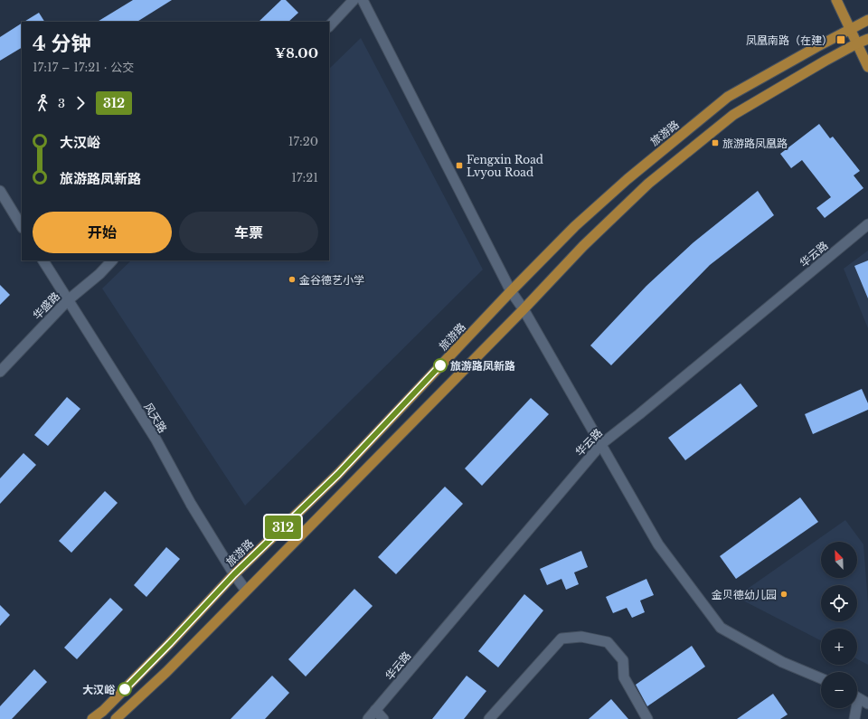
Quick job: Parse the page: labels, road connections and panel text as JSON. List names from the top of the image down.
{
  "streets": {
    "main road": ["旅游路"],
    "street": ["华云路", "华盛路", "风天路"]
  },
  "crossings": [
    ["旅游路", "风天路"],
    ["华盛路", "风天路"]
  ],
  "places": {
    "transit": ["凤凰南路（在建）", "旅游路凤凰路", "Fengxin Road Lvyou Road"],
    "other": [
      "金谷德艺小学",
      "旅游路凤新路",
      "金贝德幼儿园",
      "大汉峪"
    ]
  },
  "lines": ["bus line 312"],
  "north": "top left",
  "page": {
    "on_map": "312",
    "heading": ["4 分钟", "17:17 – 17:21 · 公交", "¥8.00"],
    "legs": ["3", "312"],
    "list": [
      {
        "name": "大汉峪",
        "value": "17:20"
      },
      {
        "name": "旅游路凤新路",
        "value": "17:21"
      }
    ],
    "buttons": ["开始", "车票"],
    "map_buttons": ["+", "−"]
  }
}
